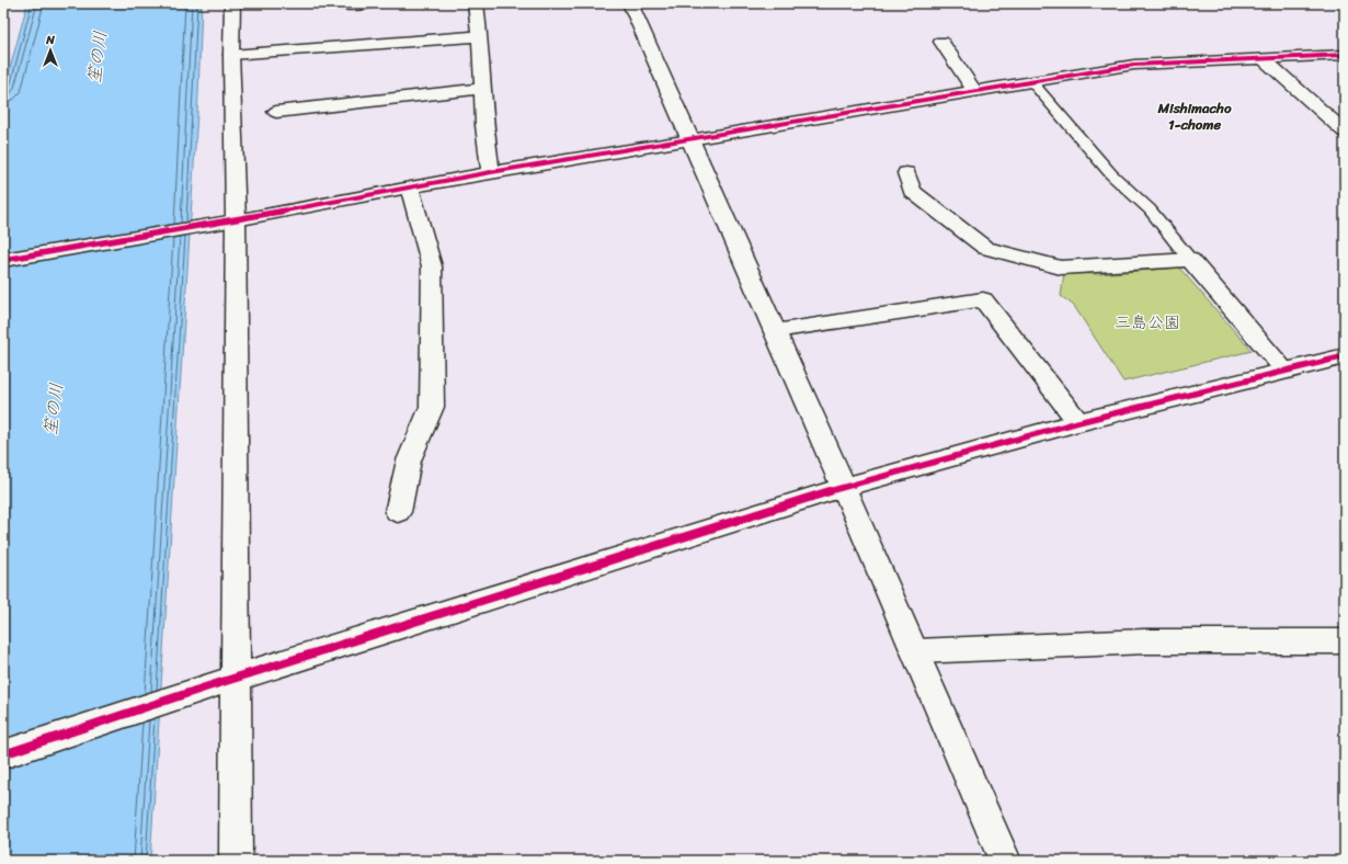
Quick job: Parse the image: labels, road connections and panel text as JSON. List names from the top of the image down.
{
  "districts": ["Mishimacho 1-chome"],
  "water": ["笙の川"],
  "parks": ["三島公園"],
  "north": "top"
}
